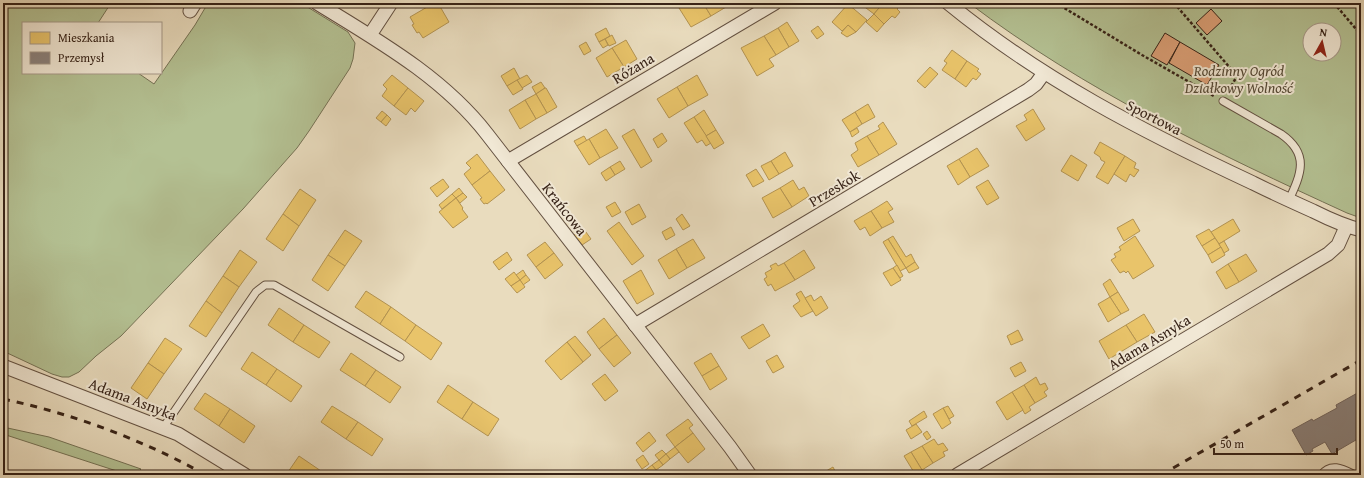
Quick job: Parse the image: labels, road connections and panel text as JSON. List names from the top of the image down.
{
  "streets": {
    "street": [
      "Różana",
      "Sportowa",
      "Przeskok",
      "Krańcowa",
      "Adama Asnyka"
    ]
  },
  "crossings": [
    ["Różana", "Krańcowa"],
    ["Sportowa", "Przeskok"],
    ["Sportowa", "Adama Asnyka"],
    ["Przeskok", "Krańcowa"]
  ],
  "parks": ["Rodzinny Ogród Działkowy Wolność"],
  "legend": ["Mieszkania", "Przemysł"],
  "scale_bar": "50 m",
  "north": "top"
}
